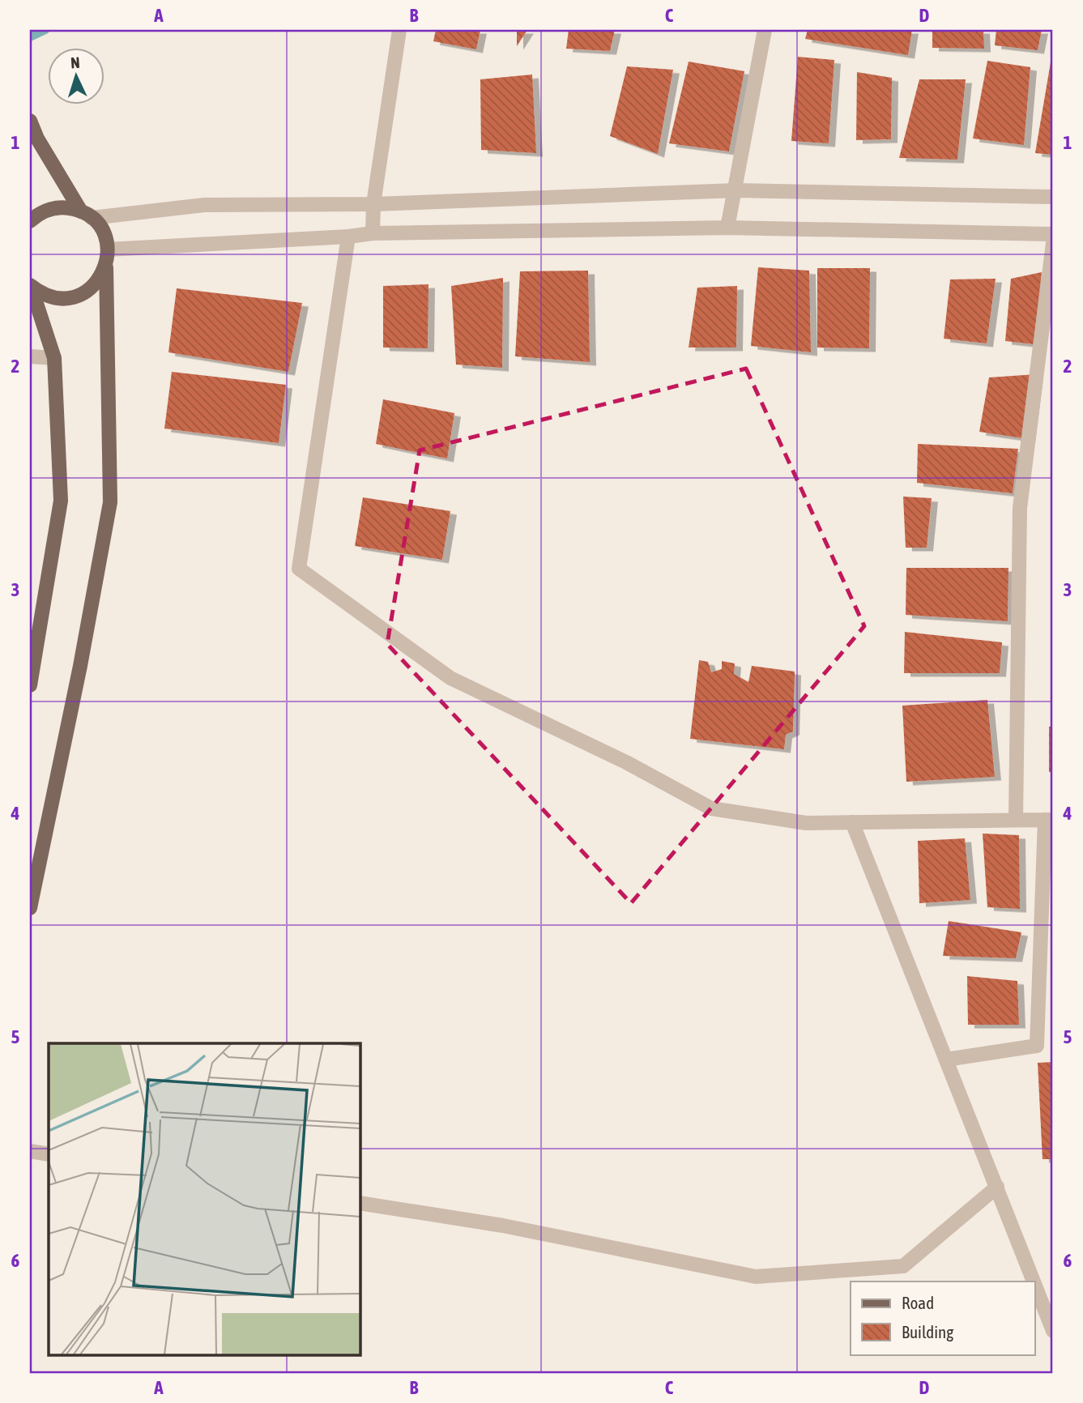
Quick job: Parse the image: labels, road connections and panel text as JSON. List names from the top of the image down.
{
  "legend": ["Road", "Building"],
  "north": "top",
  "grid": {
    "columns": [
      "A",
      "B",
      "C",
      "D"
    ],
    "rows": [
      "1",
      "2",
      "3",
      "4",
      "5",
      "6"
    ]
  }
}
